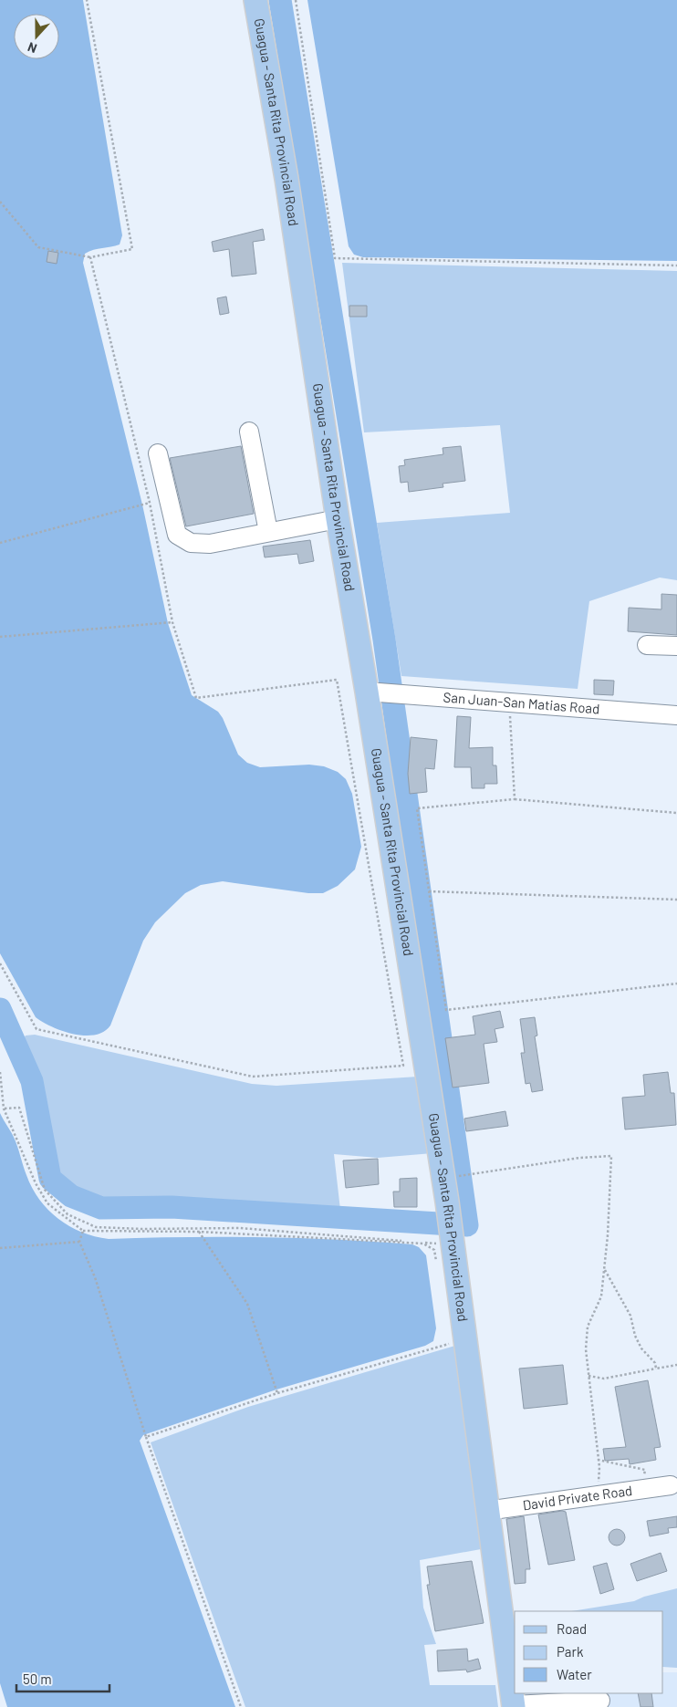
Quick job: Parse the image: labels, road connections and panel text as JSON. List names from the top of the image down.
{
  "streets": {
    "main road": ["Guagua - Santa Rita Provincial Road"],
    "street": ["San Juan-San Matias Road", "David Private Road"]
  },
  "crossings": [
    ["Guagua - Santa Rita Provincial Road", "San Juan-San Matias Road"],
    ["Guagua - Santa Rita Provincial Road", "David Private Road"]
  ],
  "legend": ["Road", "Park", "Water"],
  "scale_bar": "50 m",
  "north": "bottom"
}
